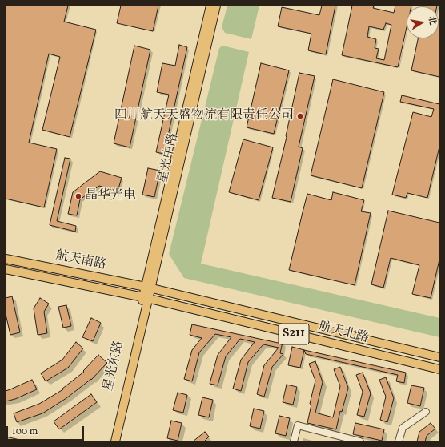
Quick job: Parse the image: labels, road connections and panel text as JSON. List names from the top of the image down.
{
  "streets": {
    "main road": [
      "星光中路",
      "航天南路",
      "航天北路",
      "S211",
      "星光东路"
    ]
  },
  "crossings": [
    ["星光中路", "航天南路"],
    ["星光中路", "航天北路"],
    ["星光中路", "星光东路"],
    ["航天南路", "航天北路"],
    ["航天南路", "星光东路"],
    ["航天北路", "星光东路"]
  ],
  "places": ["四川航天天盛物流有限责任公司", "晶华光电"],
  "scale_bar": "100 m",
  "north": "right"
}
